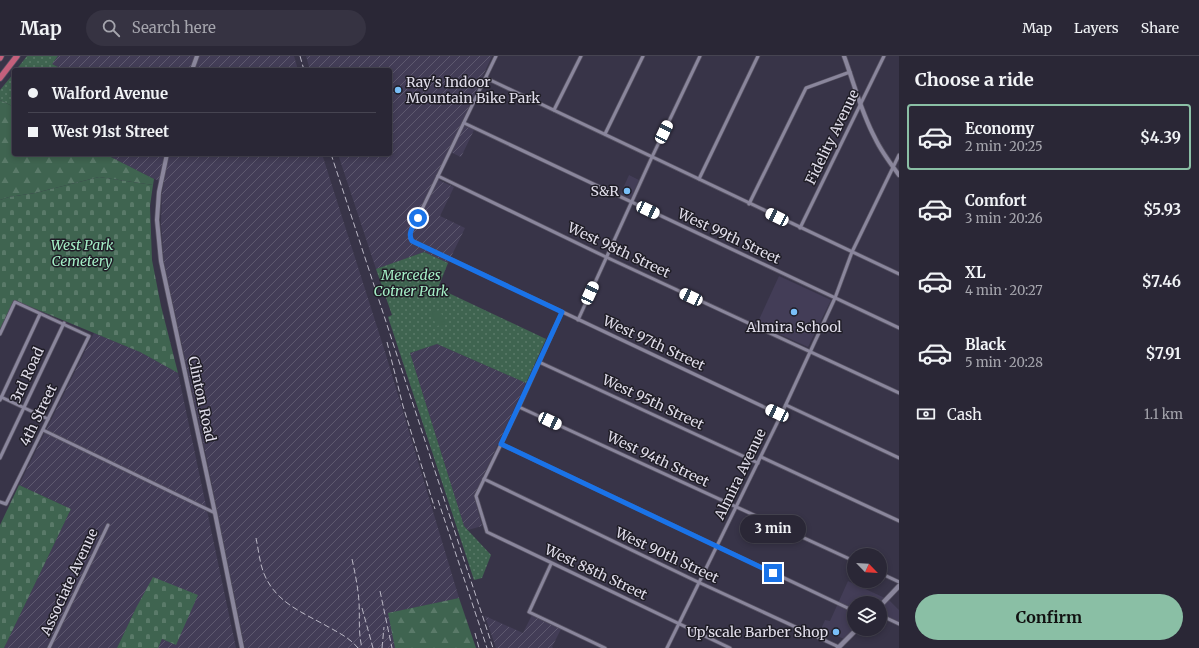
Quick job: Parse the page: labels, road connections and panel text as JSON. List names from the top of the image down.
{
  "streets": {
    "street": [
      "Fidelity Avenue",
      "West 99th Street",
      "West 98th Street",
      "West 97th Street",
      "3rd Road",
      "Clinton Road",
      "West 95th Street",
      "4th Street",
      "West 94th Street",
      "Almira Avenue",
      "West 90th Street",
      "West 88th Street",
      "Associate Avenue"
    ]
  },
  "crossings": [
    ["West 99th Street", "Almira Avenue"],
    ["West 98th Street", "West 97th Street"],
    ["West 98th Street", "Almira Avenue"],
    ["West 97th Street", "Almira Avenue"],
    ["3rd Road", "4th Street"],
    ["West 95th Street", "Almira Avenue"],
    ["West 94th Street", "Almira Avenue"],
    ["Almira Avenue", "West 90th Street"],
    ["Almira Avenue", "West 88th Street"],
    ["West 90th Street", "West 88th Street"]
  ],
  "parks": ["West Park Cemetery", "Mercedes Cotner Park"],
  "places": [
    "Ray's Indoor Mountain Bike Park",
    "S&R",
    "Almira School",
    "Up'scale Barber Shop"
  ],
  "north": "bottom right",
  "page": {
    "header": "Map",
    "search": "Search here",
    "nav": ["Map", "Layers", "Share"],
    "heading": "Choose a ride",
    "banner": ["Walford Avenue", "West 91st Street"],
    "list": [
      {
        "name": "Economy",
        "note": "2 min · 20:25",
        "value": "$4.39"
      },
      {
        "name": "Comfort",
        "note": "3 min · 20:26",
        "value": "$5.93"
      },
      {
        "name": "XL",
        "note": "4 min · 20:27",
        "value": "$7.46"
      },
      {
        "name": "Black",
        "note": "5 min · 20:28",
        "value": "$7.91"
      }
    ],
    "pay": ["Cash", "1.1 km"],
    "bubble": "3 min",
    "buttons": "Confirm"
  }
}
